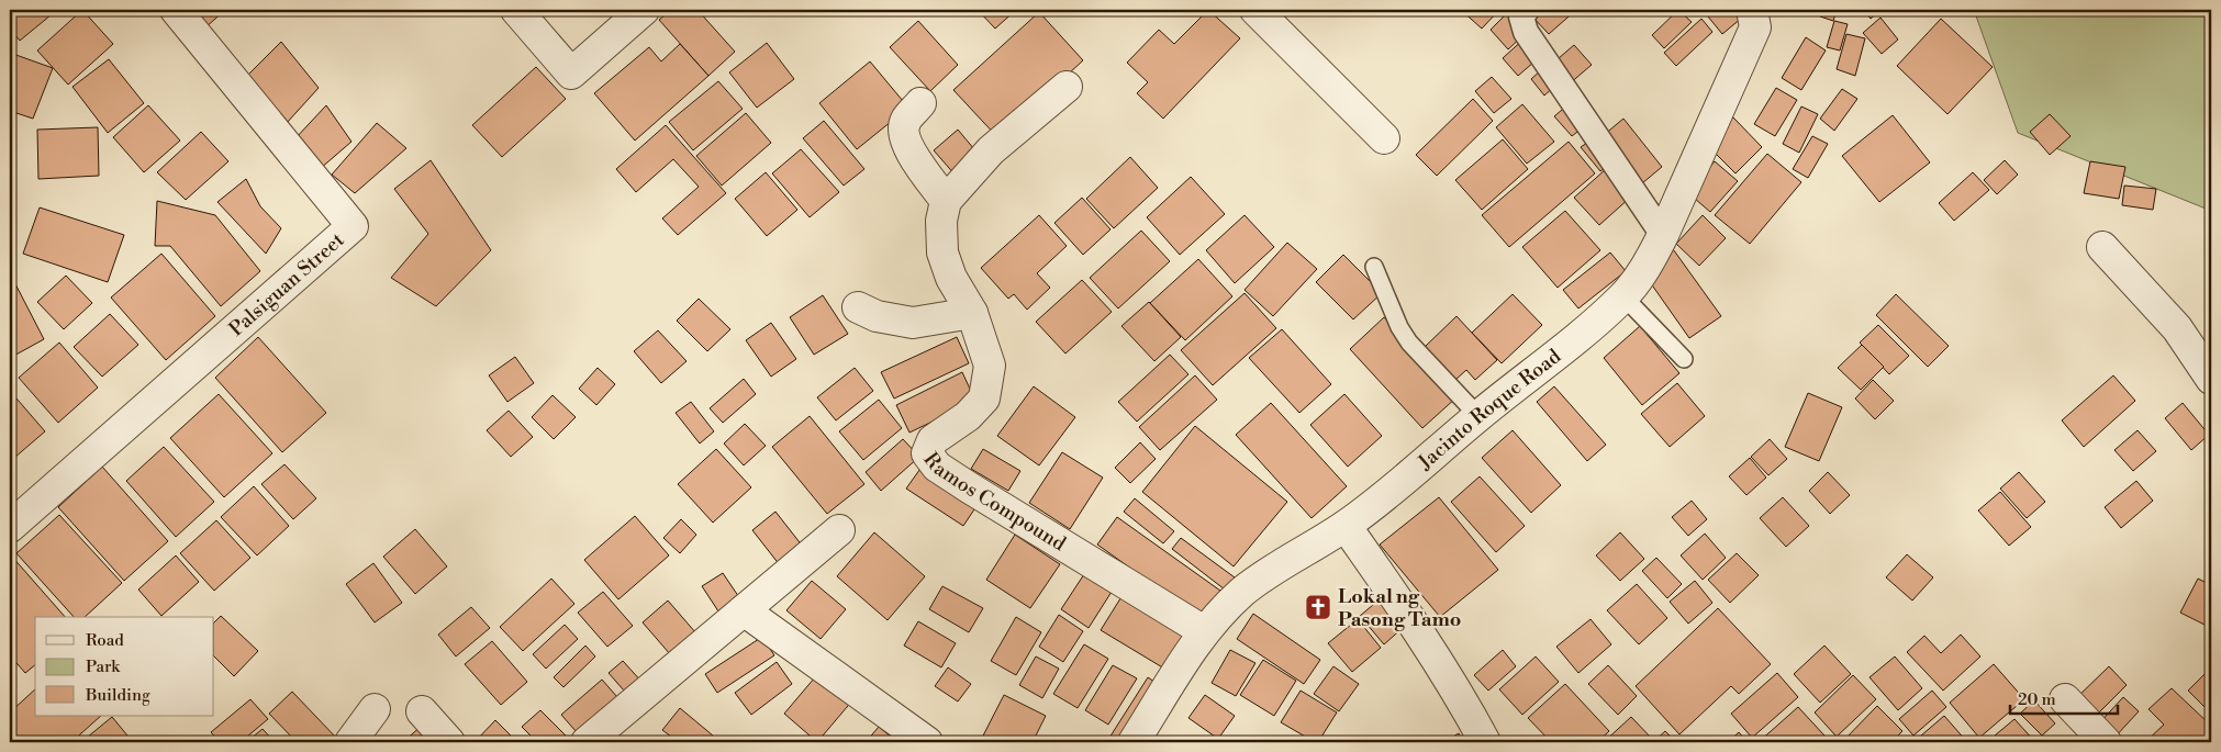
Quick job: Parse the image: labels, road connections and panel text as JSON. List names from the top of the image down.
{
  "streets": {
    "street": ["Palsiguan Street", "Jacinto Roque Road", "Ramos Compound"]
  },
  "crossings": [
    ["Jacinto Roque Road", "Ramos Compound"]
  ],
  "places": {
    "church": ["Lokal ng Pasong Tamo"]
  },
  "legend": ["Road", "Park", "Building"],
  "scale_bar": "20 m"
}
